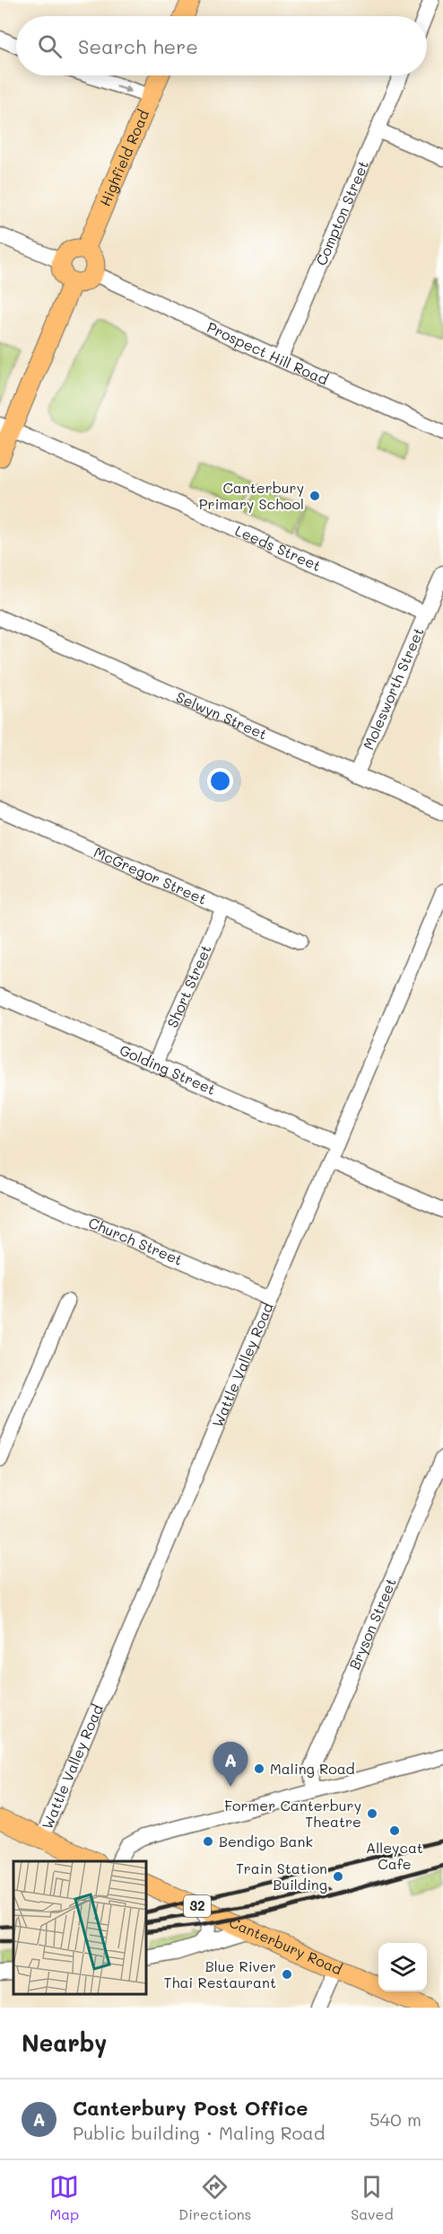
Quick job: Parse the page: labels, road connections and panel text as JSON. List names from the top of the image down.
{
  "streets": {
    "main road": ["Highfield Road", "32", "Canterbury Road"],
    "street": [
      "Compton Street",
      "Prospect Hill Road",
      "Leeds Street",
      "Molesworth Street",
      "Selwyn Street",
      "McGregor Street",
      "Short Street",
      "Golding Street",
      "Church Street",
      "Wattle Valley Road",
      "Bryson Street"
    ]
  },
  "crossings": [
    ["Highfield Road", "Prospect Hill Road"],
    ["Compton Street", "Prospect Hill Road"],
    ["Leeds Street", "Molesworth Street"],
    ["Molesworth Street", "Selwyn Street"],
    ["McGregor Street", "Short Street"],
    ["Short Street", "Golding Street"],
    ["Golding Street", "Wattle Valley Road"],
    ["Church Street", "Wattle Valley Road"]
  ],
  "places": [
    "Canterbury Primary School",
    "Maling Road",
    "Former Canterbury Theatre",
    "Alleycat Cafe",
    "Bendigo Bank",
    "Train Station Building",
    "Blue River Thai Restaurant"
  ],
  "page": {
    "search": "Search here",
    "pins": "A",
    "heading": "Nearby",
    "list": [
      {
        "mark": "A",
        "name": "Canterbury Post Office",
        "note": "Public building · Maling Road",
        "value": "540 m"
      }
    ],
    "nav": ["Map", "Directions", "Saved"]
  }
}
